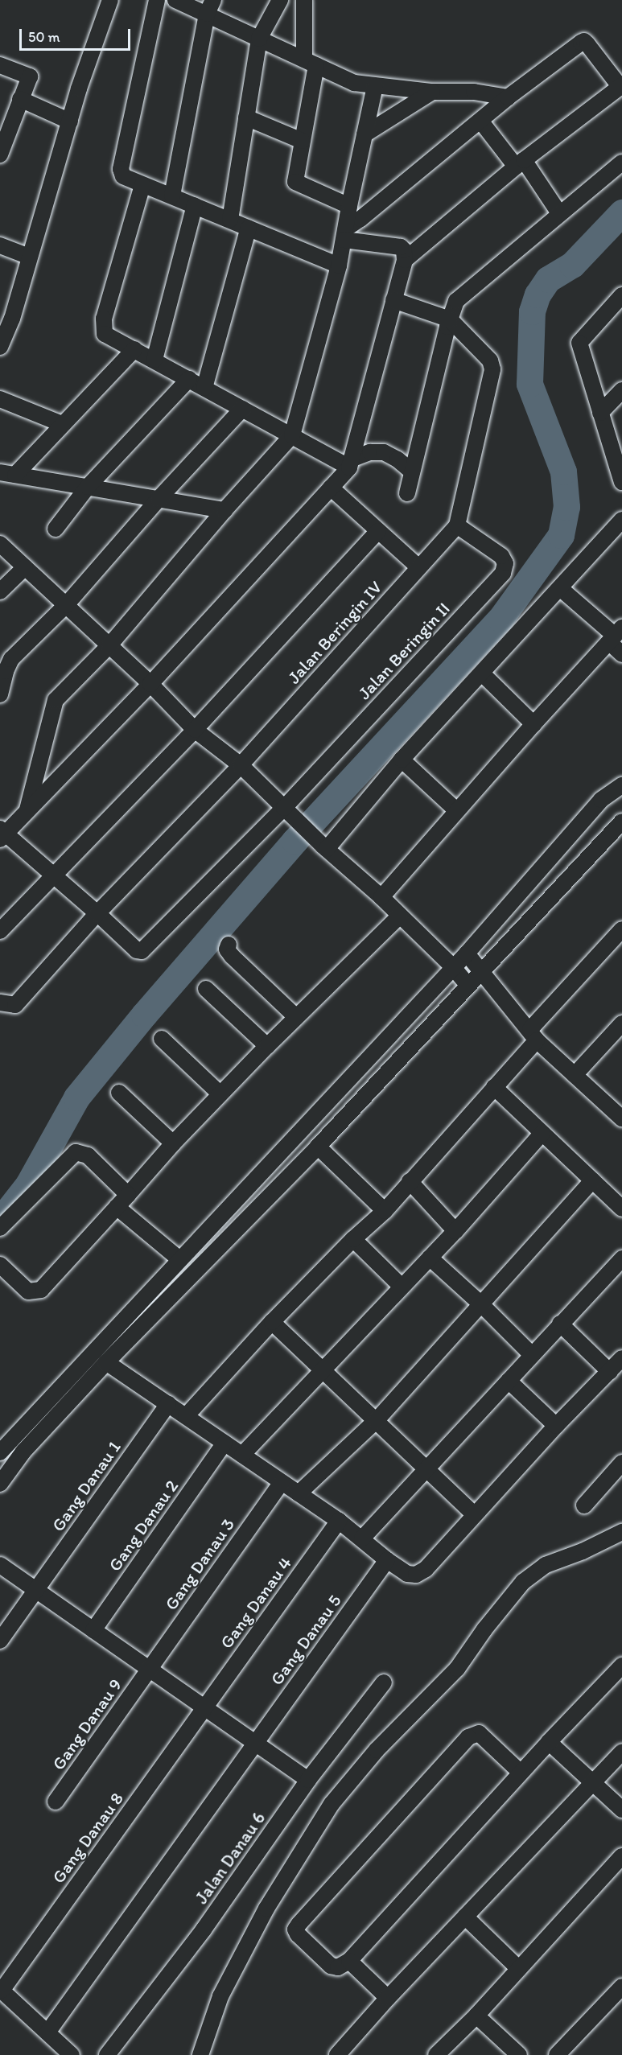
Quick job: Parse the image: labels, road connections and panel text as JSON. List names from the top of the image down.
{
  "streets": {
    "street": [
      "Jalan Beringin IV",
      "Jalan Beringin II",
      "Gang Danau 1",
      "Gang Danau 2",
      "Gang Danau 3",
      "Gang Danau 4",
      "Gang Danau 5",
      "Gang Danau 9",
      "Gang Danau 8",
      "Jalan Danau 6"
    ]
  },
  "crossings": [
    ["Jalan Beringin IV", "Jalan Beringin II"],
    ["Gang Danau 3", "Gang Danau 9"],
    ["Gang Danau 4", "Gang Danau 8"]
  ],
  "scale_bar": "50 m"
}
